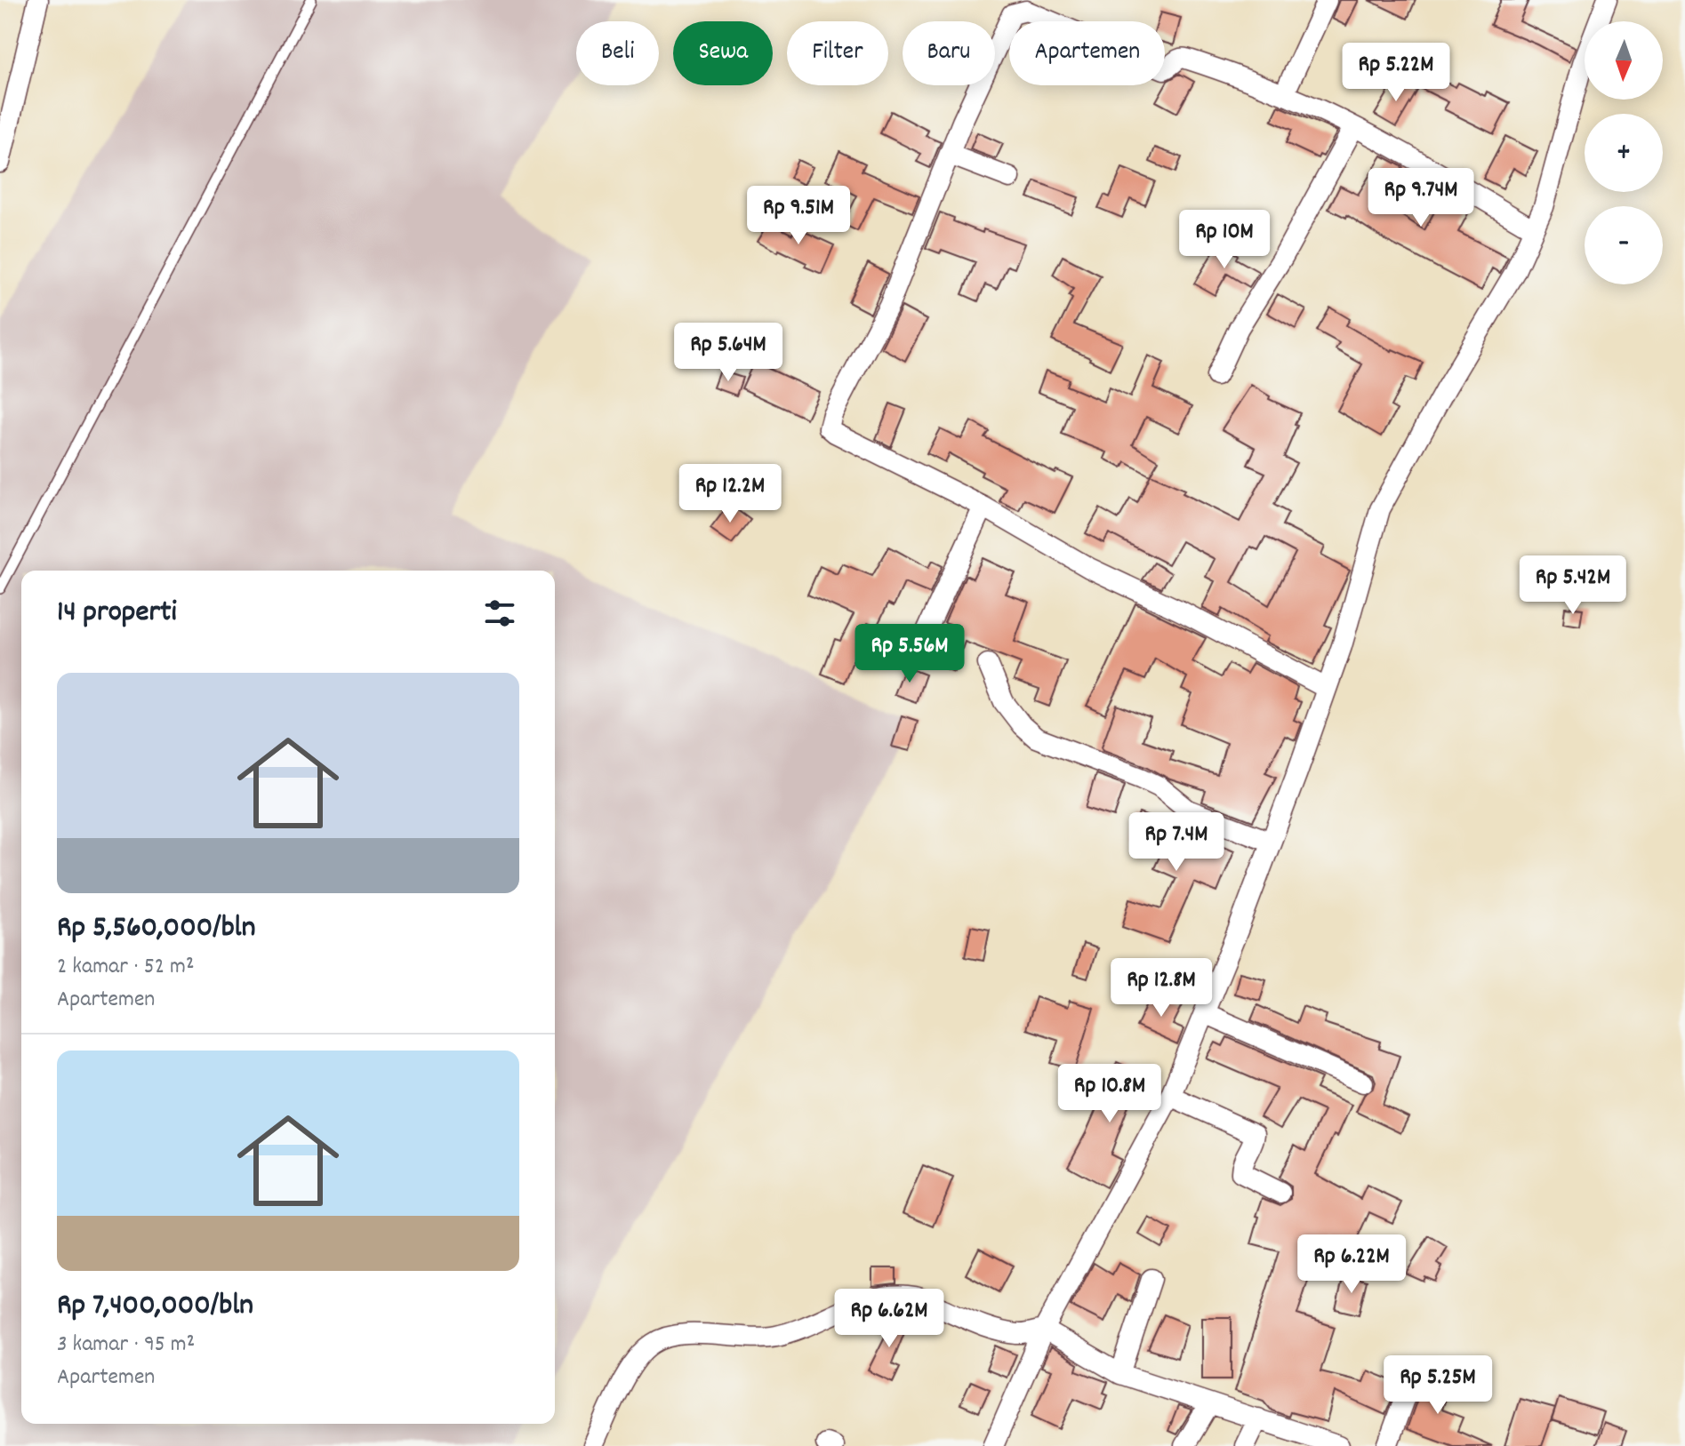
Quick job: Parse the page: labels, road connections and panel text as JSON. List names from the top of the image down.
{
  "north": "bottom",
  "page": {
    "map_buttons": ["+", "−"],
    "chip": [
      "Beli",
      "Sewa",
      "Filter",
      "Baru",
      "Apartemen"
    ],
    "price": [
      "Rp 5.22M",
      "Rp 9.74M",
      "Rp 9.51M",
      "Rp 10M",
      "Rp 5.64M",
      "Rp 12.2M",
      "Rp 5.42M",
      "Rp 5.56M",
      "Rp 7.4M",
      "Rp 12.8M",
      "Rp 10.8M",
      "Rp 6.22M",
      "Rp 6.62M",
      "Rp 5.25M"
    ],
    "heading": "14 properti",
    "list": [
      {
        "name": "Rp 5,560,000/bln",
        "note": "2 kamar · 52 m² · Apartemen"
      },
      {
        "name": "Rp 7,400,000/bln",
        "note": "3 kamar · 95 m² · Apartemen"
      }
    ]
  }
}
